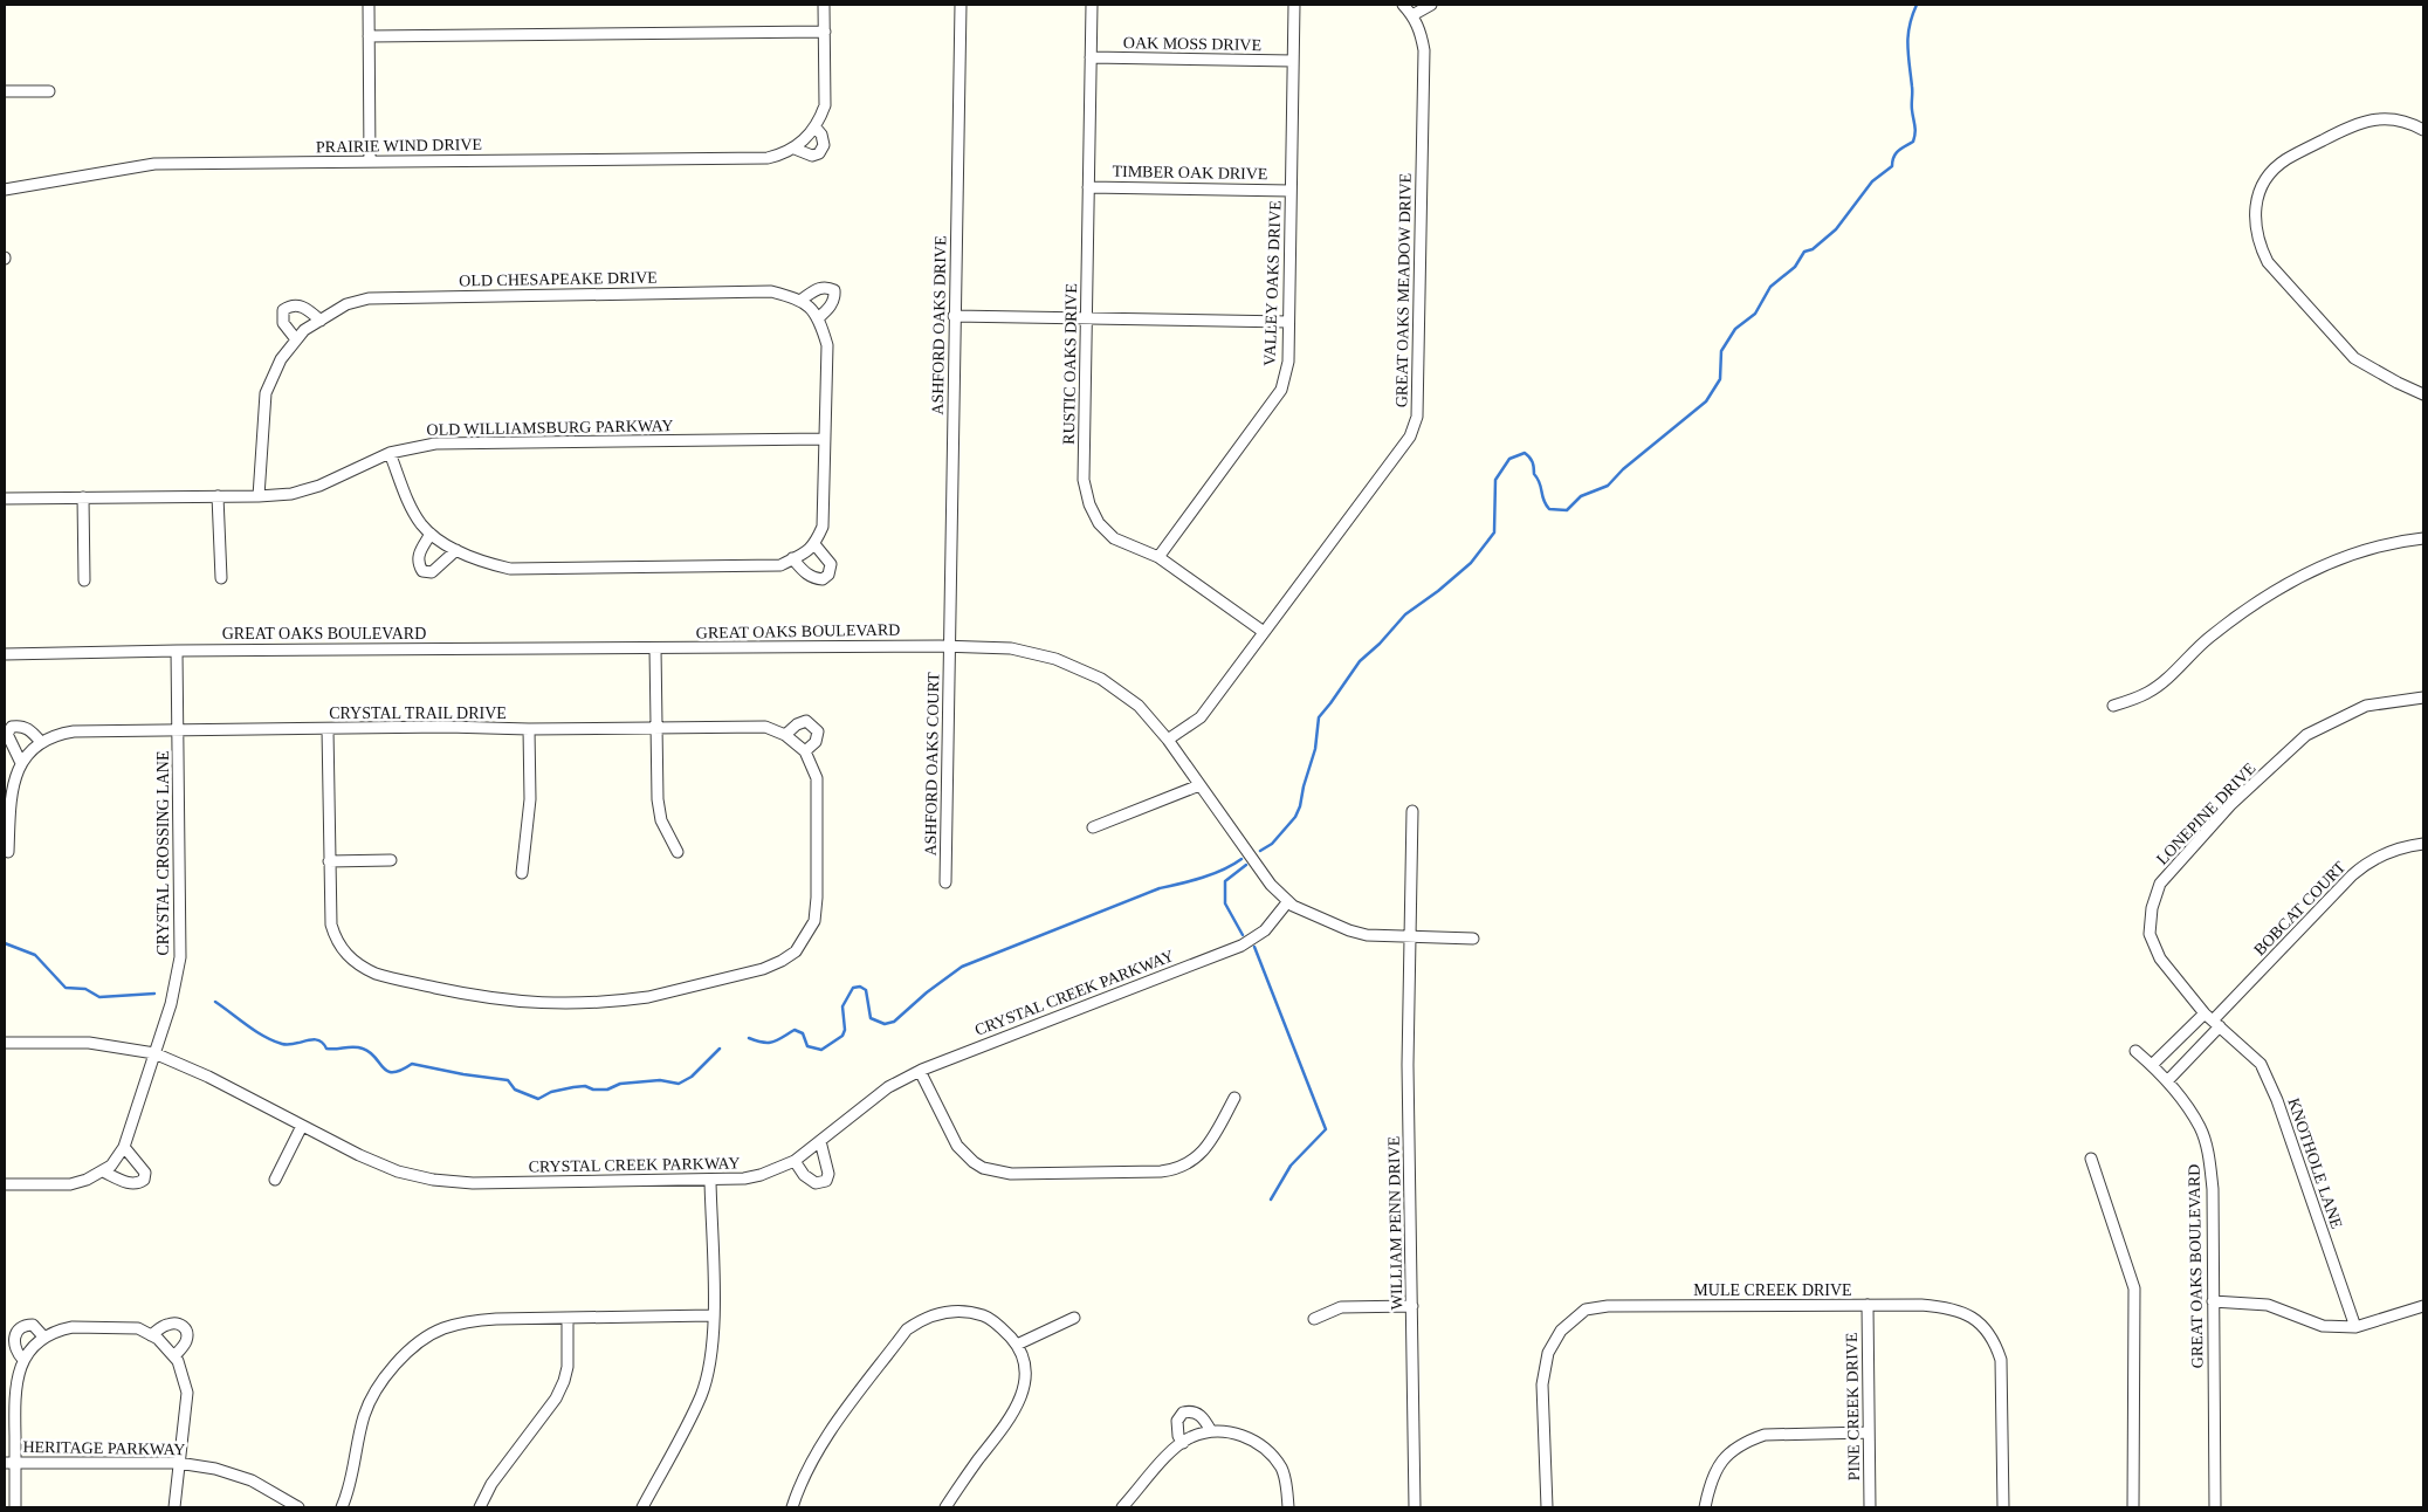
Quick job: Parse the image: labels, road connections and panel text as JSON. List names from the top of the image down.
{
  "streets": {
    "street": [
      "OAK MOSS DRIVE",
      "PRAIRIE WIND DRIVE",
      "TIMBER OAK DRIVE",
      "OLD CHESAPEAKE DRIVE",
      "VALLEY OAKS DRIVE",
      "GREAT OAKS MEADOW DRIVE",
      "ASHFORD OAKS DRIVE",
      "RUSTIC OAKS DRIVE",
      "OLD WILLIAMSBURG PARKWAY",
      "GREAT OAKS BOULEVARD",
      "CRYSTAL TRAIL DRIVE",
      "ASHFORD OAKS COURT",
      "LONEPINE DRIVE",
      "CRYSTAL CROSSING LANE",
      "BOBCAT COURT",
      "CRYSTAL CREEK PARKWAY",
      "KNOTHOLE LANE",
      "WILLIAM PENN DRIVE",
      "MULE CREEK DRIVE",
      "PINE CREEK DRIVE",
      "HERITAGE PARKWAY"
    ]
  },
  "crossings": [
    ["OAK MOSS DRIVE", "VALLEY OAKS DRIVE"],
    ["OAK MOSS DRIVE", "RUSTIC OAKS DRIVE"],
    ["TIMBER OAK DRIVE", "VALLEY OAKS DRIVE"],
    ["TIMBER OAK DRIVE", "RUSTIC OAKS DRIVE"],
    ["OLD CHESAPEAKE DRIVE", "OLD WILLIAMSBURG PARKWAY"],
    ["VALLEY OAKS DRIVE", "RUSTIC OAKS DRIVE"],
    ["GREAT OAKS MEADOW DRIVE", "RUSTIC OAKS DRIVE"],
    ["GREAT OAKS MEADOW DRIVE", "GREAT OAKS BOULEVARD"],
    ["ASHFORD OAKS DRIVE", "GREAT OAKS BOULEVARD"],
    ["ASHFORD OAKS DRIVE", "ASHFORD OAKS COURT"],
    ["GREAT OAKS BOULEVARD", "ASHFORD OAKS COURT"],
    ["GREAT OAKS BOULEVARD", "CRYSTAL CROSSING LANE"],
    ["GREAT OAKS BOULEVARD", "BOBCAT COURT"],
    ["GREAT OAKS BOULEVARD", "CRYSTAL CREEK PARKWAY"],
    ["GREAT OAKS BOULEVARD", "WILLIAM PENN DRIVE"],
    ["CRYSTAL TRAIL DRIVE", "CRYSTAL CROSSING LANE"],
    ["LONEPINE DRIVE", "BOBCAT COURT"],
    ["LONEPINE DRIVE", "KNOTHOLE LANE"],
    ["CRYSTAL CROSSING LANE", "CRYSTAL CREEK PARKWAY"],
    ["BOBCAT COURT", "KNOTHOLE LANE"],
    ["MULE CREEK DRIVE", "PINE CREEK DRIVE"]
  ]
}
